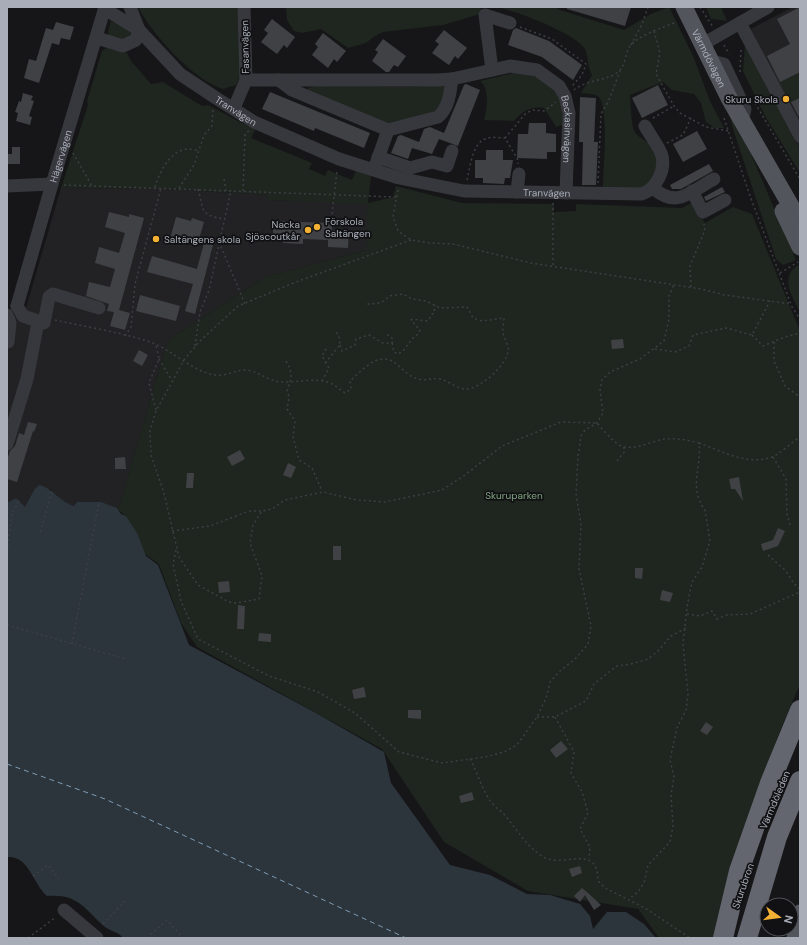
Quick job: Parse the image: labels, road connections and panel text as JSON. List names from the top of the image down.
{
  "streets": {
    "highway": ["Värmdöleden", "Skurubron"],
    "main road": ["Värmdövägen"],
    "street": [
      "Fasanvägen",
      "Tranvägen",
      "Beckasinvägen",
      "Hägervägen"
    ]
  },
  "crossings": [
    ["Fasanvägen", "Tranvägen"],
    ["Fasanvägen", "Beckasinvägen"],
    ["Tranvägen", "Beckasinvägen"],
    ["Tranvägen", "Hägervägen"],
    ["Värmdöleden", "Skurubron"]
  ],
  "parks": ["Skuruparken"],
  "places": [
    "Skuru Skola",
    "Förskola Saltängen",
    "Nacka Sjöscoutkår",
    "Saltängens skola"
  ],
  "north": "right"
}
